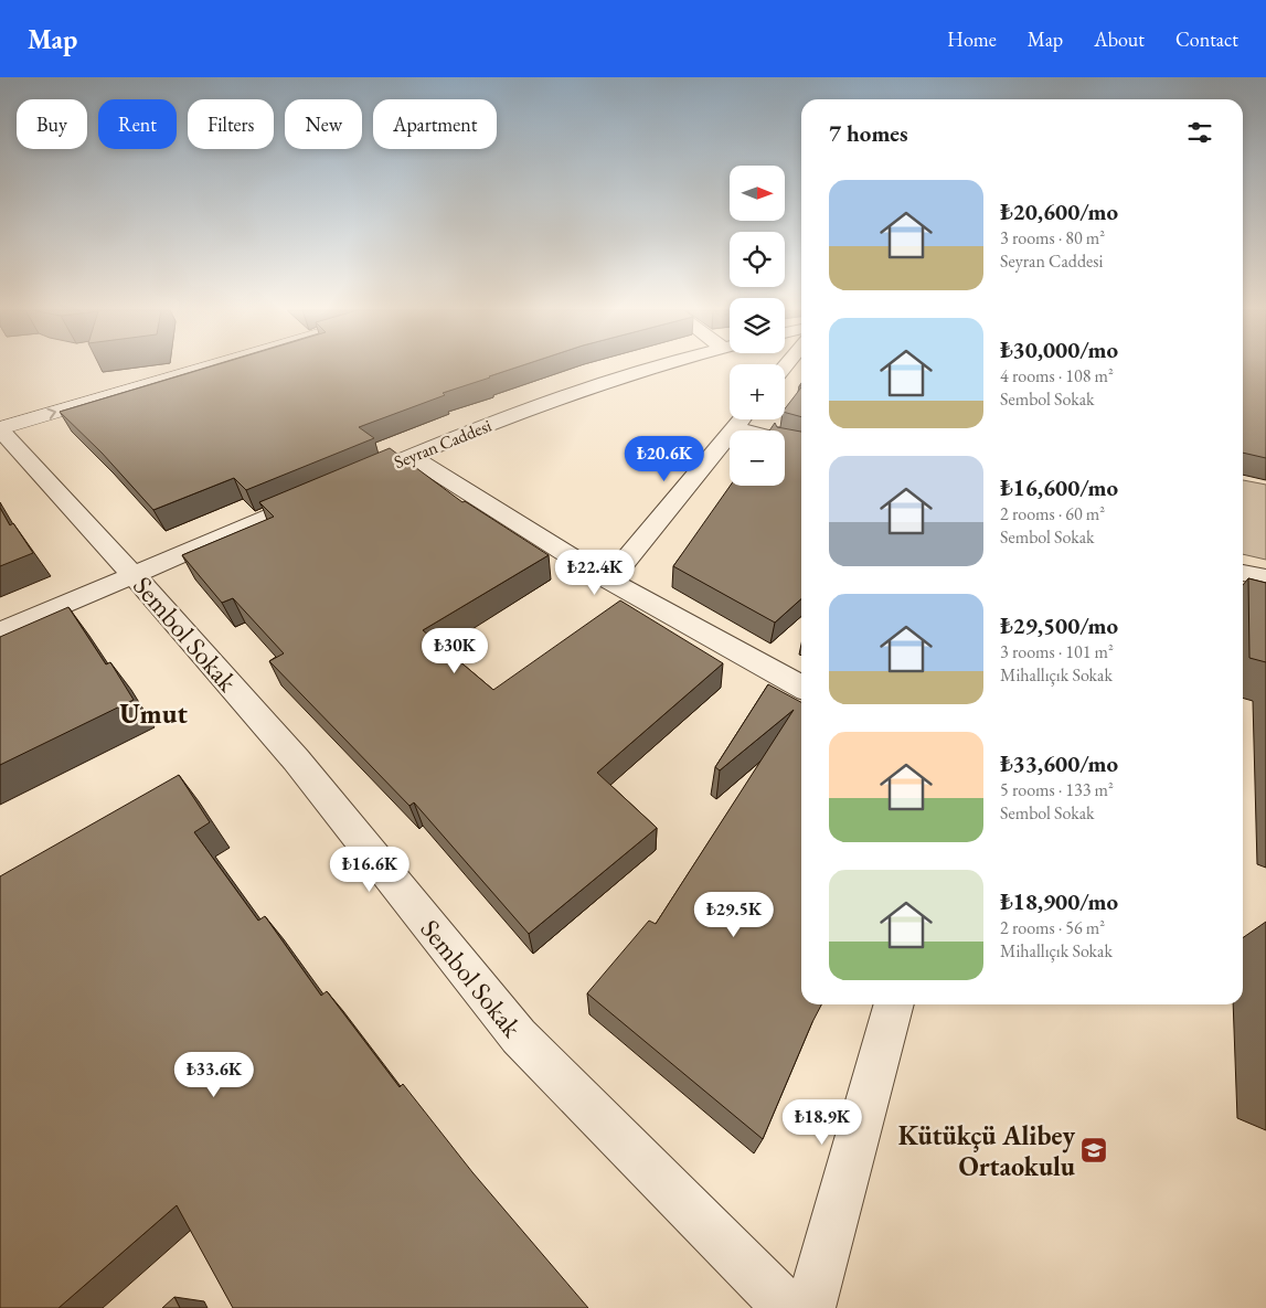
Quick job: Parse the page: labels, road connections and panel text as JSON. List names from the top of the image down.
{
  "streets": {
    "street": ["Seyran Caddesi", "Sembol Sokak"]
  },
  "districts": ["Umut"],
  "places": {
    "school or university": ["Kütükçü Alibey Ortaokulu"]
  },
  "north": "right",
  "page": {
    "header": "Map",
    "nav": [
      "Home",
      "Map",
      "About",
      "Contact"
    ],
    "chip": [
      "Buy",
      "Rent",
      "Filters",
      "New",
      "Apartment"
    ],
    "heading": "7 homes",
    "map_buttons": ["+", "−"],
    "list": [
      {
        "name": "₺20,600/mo",
        "note": "3 rooms · 80 m² · Seyran Caddesi"
      },
      {
        "name": "₺30,000/mo",
        "note": "4 rooms · 108 m² · Sembol Sokak"
      },
      {
        "name": "₺16,600/mo",
        "note": "2 rooms · 60 m² · Sembol Sokak"
      },
      {
        "name": "₺29,500/mo",
        "note": "3 rooms · 101 m² · Mihallıçık Sokak"
      },
      {
        "name": "₺33,600/mo",
        "note": "5 rooms · 133 m² · Sembol Sokak"
      },
      {
        "name": "₺18,900/mo",
        "note": "2 rooms · 56 m² · Mihallıçık Sokak"
      }
    ],
    "price": [
      "₺20.6K",
      "₺22.4K",
      "₺30K",
      "₺16.6K",
      "₺29.5K",
      "₺33.6K",
      "₺18.9K"
    ]
  }
}
